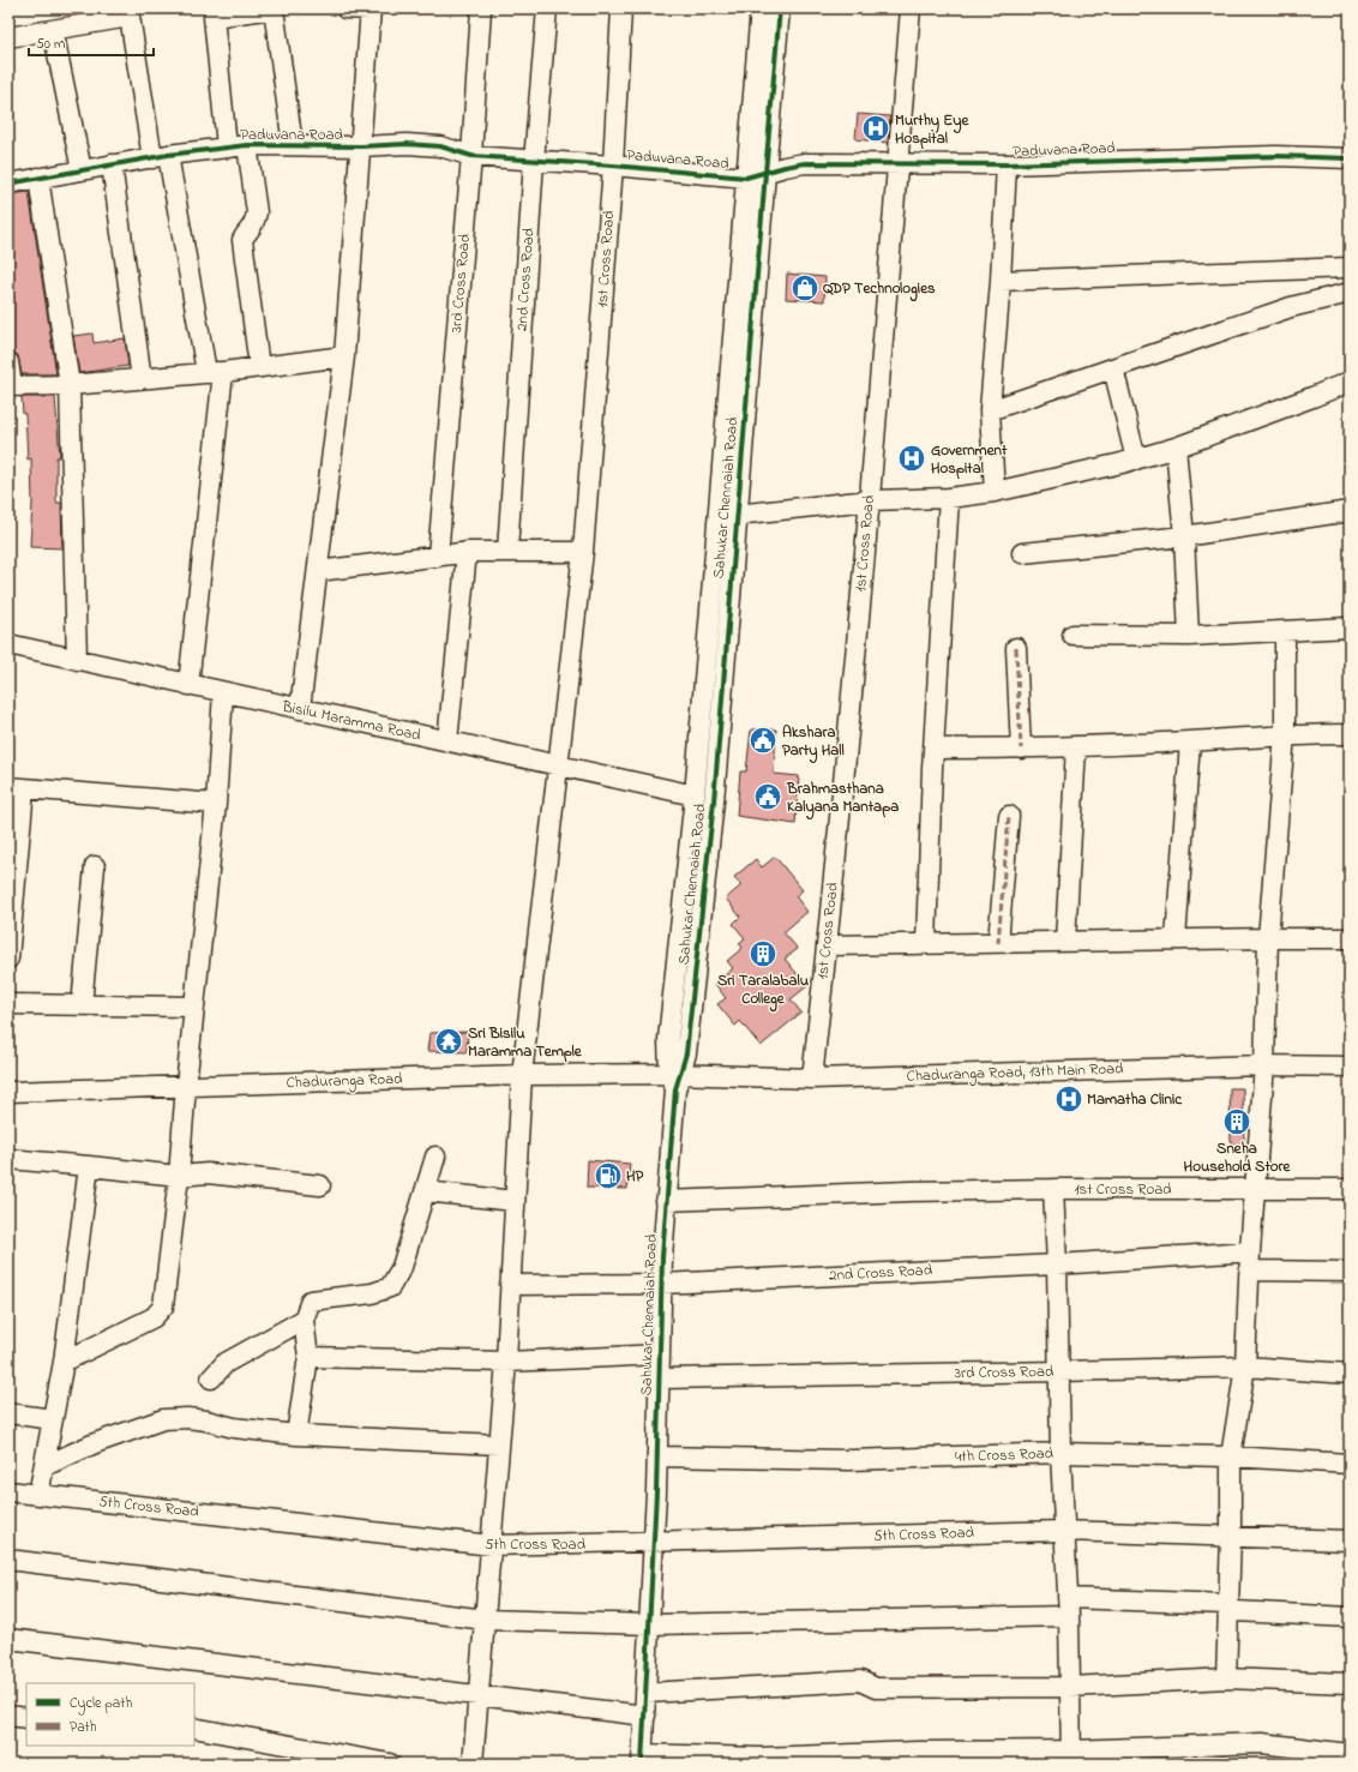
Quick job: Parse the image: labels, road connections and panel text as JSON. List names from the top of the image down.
{
  "streets": {
    "street": [
      "Paduvana Road",
      "1st Cross Road",
      "2nd Cross Road",
      "3rd Cross Road",
      "Sahukar Chennaiah Road",
      "Bisilu Maramma Road",
      "Chaduranga Road, 13th Main Road",
      "Chaduranga Road",
      "4th Cross Road",
      "5th Cross Road"
    ]
  },
  "crossings": [
    ["Paduvana Road", "1st Cross Road"],
    ["Paduvana Road", "2nd Cross Road"],
    ["Paduvana Road", "3rd Cross Road"],
    ["Paduvana Road", "Sahukar Chennaiah Road"],
    ["1st Cross Road", "2nd Cross Road"],
    ["1st Cross Road", "Sahukar Chennaiah Road"],
    ["1st Cross Road", "Bisilu Maramma Road"],
    ["1st Cross Road", "Chaduranga Road, 13th Main Road"],
    ["1st Cross Road", "Chaduranga Road"],
    ["1st Cross Road", "5th Cross Road"],
    ["2nd Cross Road", "Sahukar Chennaiah Road"],
    ["3rd Cross Road", "Sahukar Chennaiah Road"],
    ["Sahukar Chennaiah Road", "Bisilu Maramma Road"],
    ["Sahukar Chennaiah Road", "Chaduranga Road, 13th Main Road"],
    ["Sahukar Chennaiah Road", "Chaduranga Road"],
    ["Sahukar Chennaiah Road", "4th Cross Road"],
    ["Sahukar Chennaiah Road", "5th Cross Road"],
    ["Chaduranga Road, 13th Main Road", "Chaduranga Road"]
  ],
  "places": {
    "hospital": ["Murthy Eye Hospital", "Government Hospital", "Mamatha Clinic"],
    "shop": ["QDP Technologies"],
    "public building": ["Akshara Party Hall", "Brahmasthana Kalyana Mantapa"],
    "building": ["Sri Taralabalu College", "Sneha Household Store"],
    "temple": ["Sri Bisilu Maramma Temple"],
    "fuel station": ["HP"]
  },
  "legend": ["Cycle path", "Path"],
  "scale_bar": "50 m"
}
